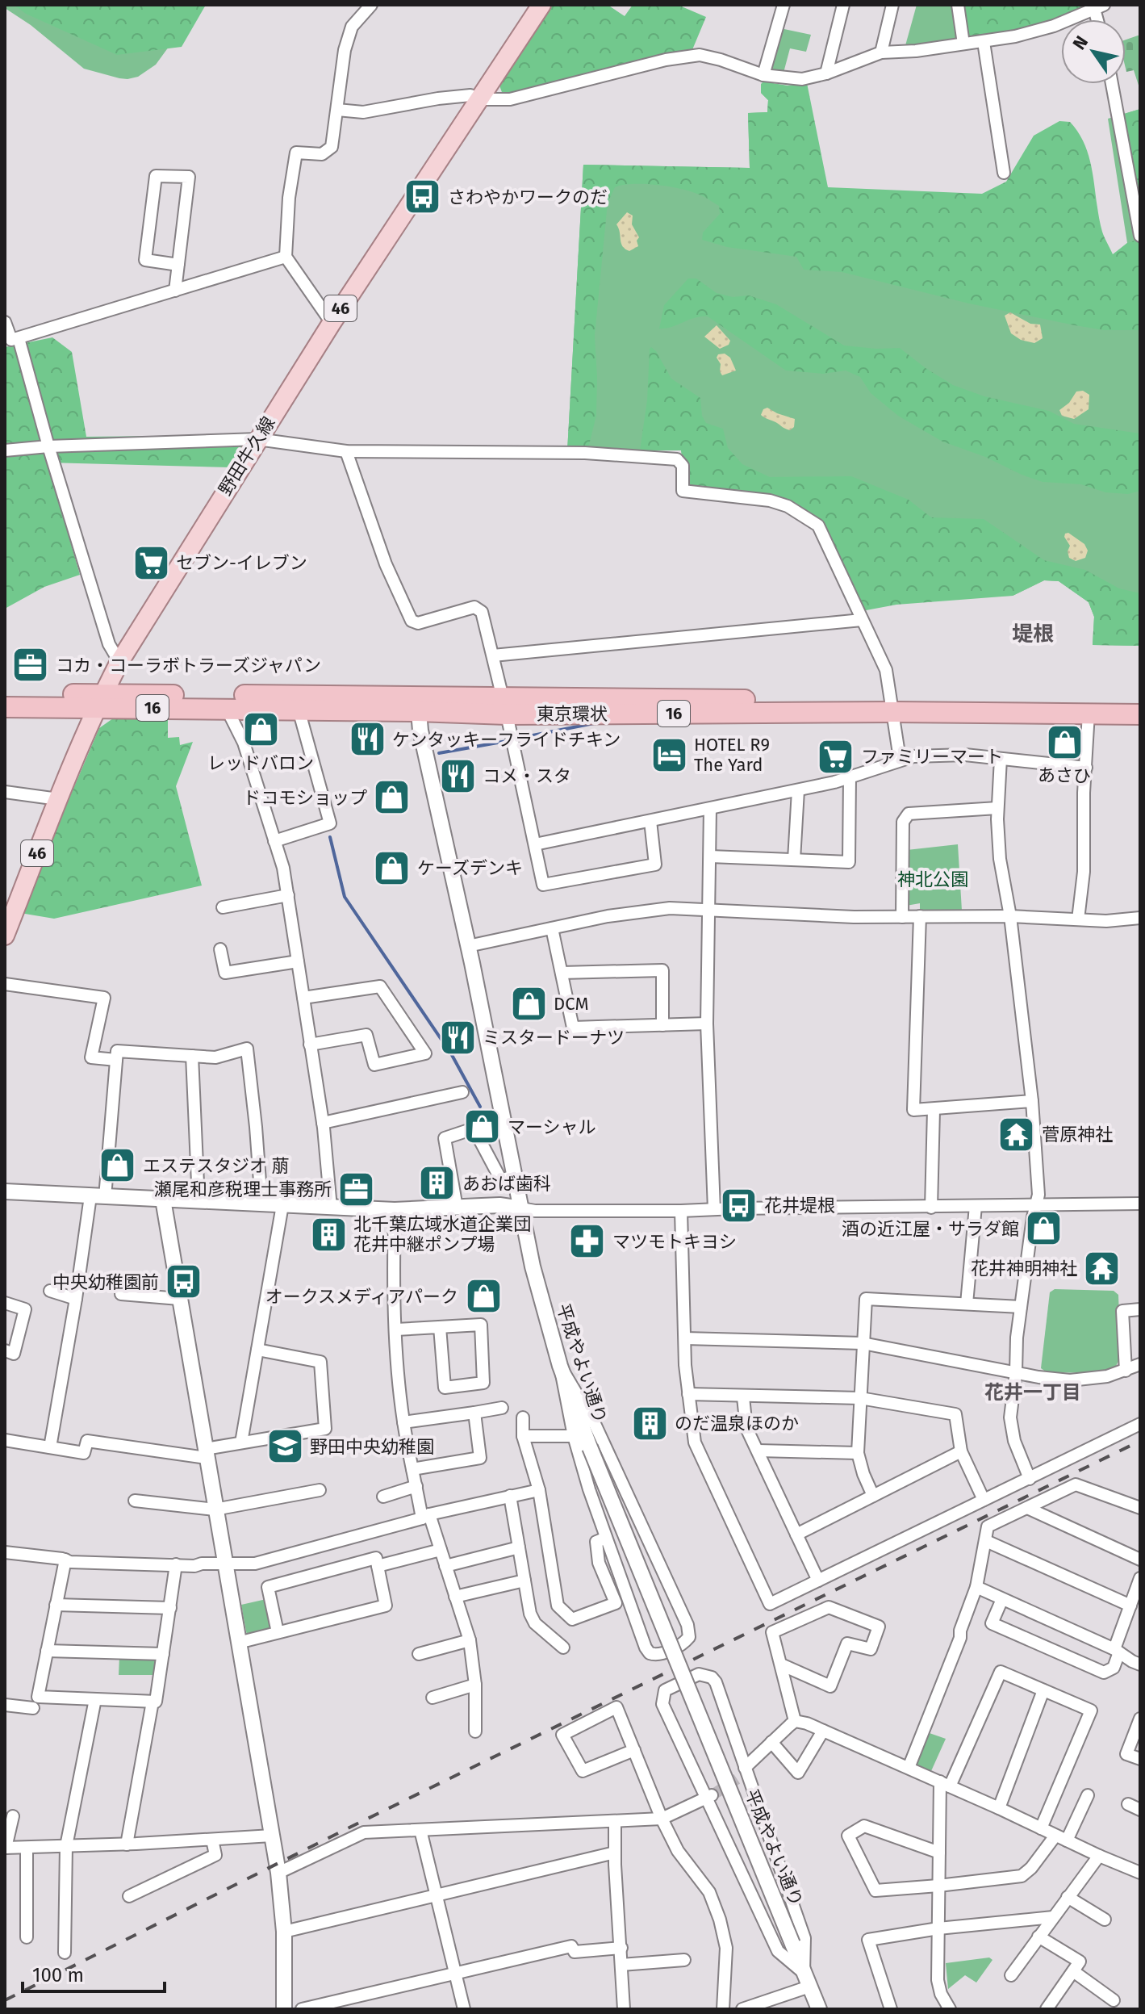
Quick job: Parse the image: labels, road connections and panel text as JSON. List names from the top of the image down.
{
  "streets": {
    "highway": ["16", "東京環状"],
    "main road": ["46", "野田牛久線"],
    "street": ["平成やよい通り"]
  },
  "crossings": [
    ["野田牛久線", "東京環状"],
    ["東京環状", "平成やよい通り"]
  ],
  "districts": ["堤根", "花井一丁目"],
  "parks": ["神北公園"],
  "places": {
    "bus stop": ["さわやかワークのだ", "花井堤根", "中央幼稚園前"],
    "supermarket": ["セブン-イレブン", "ファミリーマート"],
    "office": ["コカ・コーラボトラーズジャパン", "瀬尾和彦税理士事務所"],
    "shop": [
      "レッドバロン",
      "あさひ",
      "ドコモショップ",
      "ケーズデンキ",
      "DCM",
      "マーシャル",
      "エステスタジオ 萠",
      "酒の近江屋・サラダ館",
      "オークスメディアパーク"
    ],
    "restaurant": ["ケンタッキーフライドチキン", "コメ・スタ", "ミスタードーナツ"],
    "hotel": ["HOTEL R9 The Yard"],
    "temple": ["菅原神社", "花井神明神社"],
    "building": ["あおば歯科", "北千葉広域水道企業団 花井中継ポンプ場", "のだ温泉ほのか"],
    "pharmacy": ["マツモトキヨシ"],
    "school or university": ["野田中央幼稚園"]
  },
  "scale_bar": "100 m",
  "north": "top left"
}
